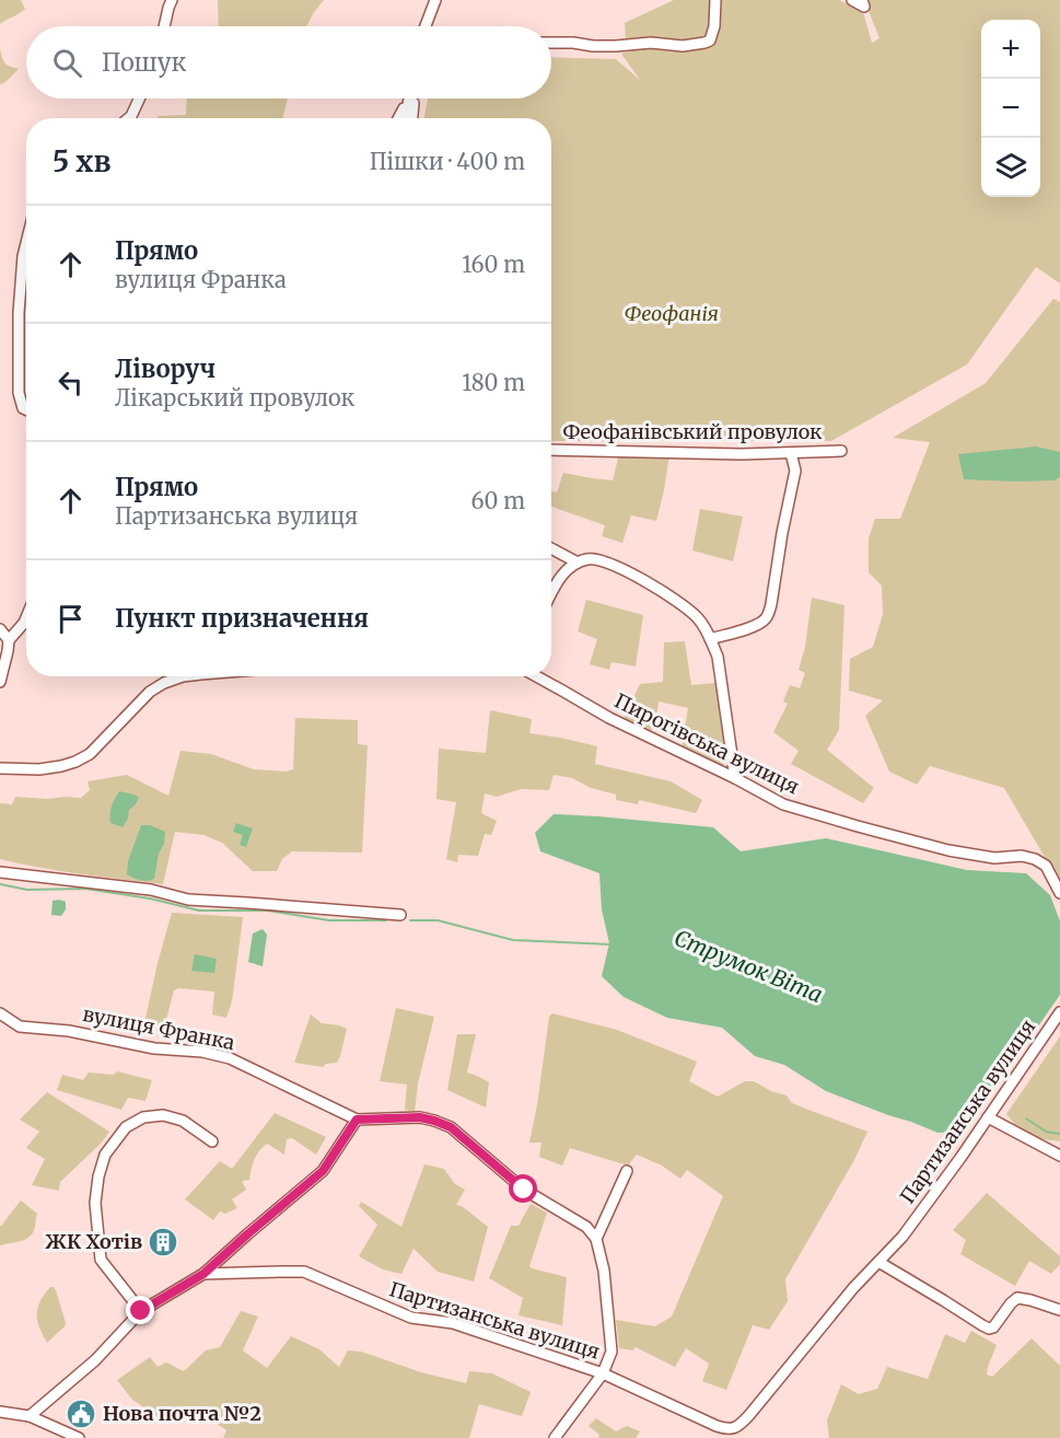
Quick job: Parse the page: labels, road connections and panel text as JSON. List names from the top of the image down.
{
  "streets": {
    "street": [
      "Феофанівський провулок",
      "Пирогівська вулиця",
      "вулиця Франка",
      "Партизанська вулиця"
    ]
  },
  "water": ["Струмок Віта"],
  "parks": ["Феофанія"],
  "places": {
    "building": ["ЖК Хотів"],
    "public building": ["Нова почта №2"]
  },
  "page": {
    "map_buttons": ["+", "−"],
    "search": "Пошук",
    "heading": ["5 хв", "Пішки · 400 m"],
    "list": [
      ["Прямо", "вулиця Франка", "160 m"],
      ["Ліворуч", "Лікарський провулок", "180 m"],
      ["Прямо", "Партизанська вулиця", "60 m"],
      "Пункт призначення"
    ]
  }
}
